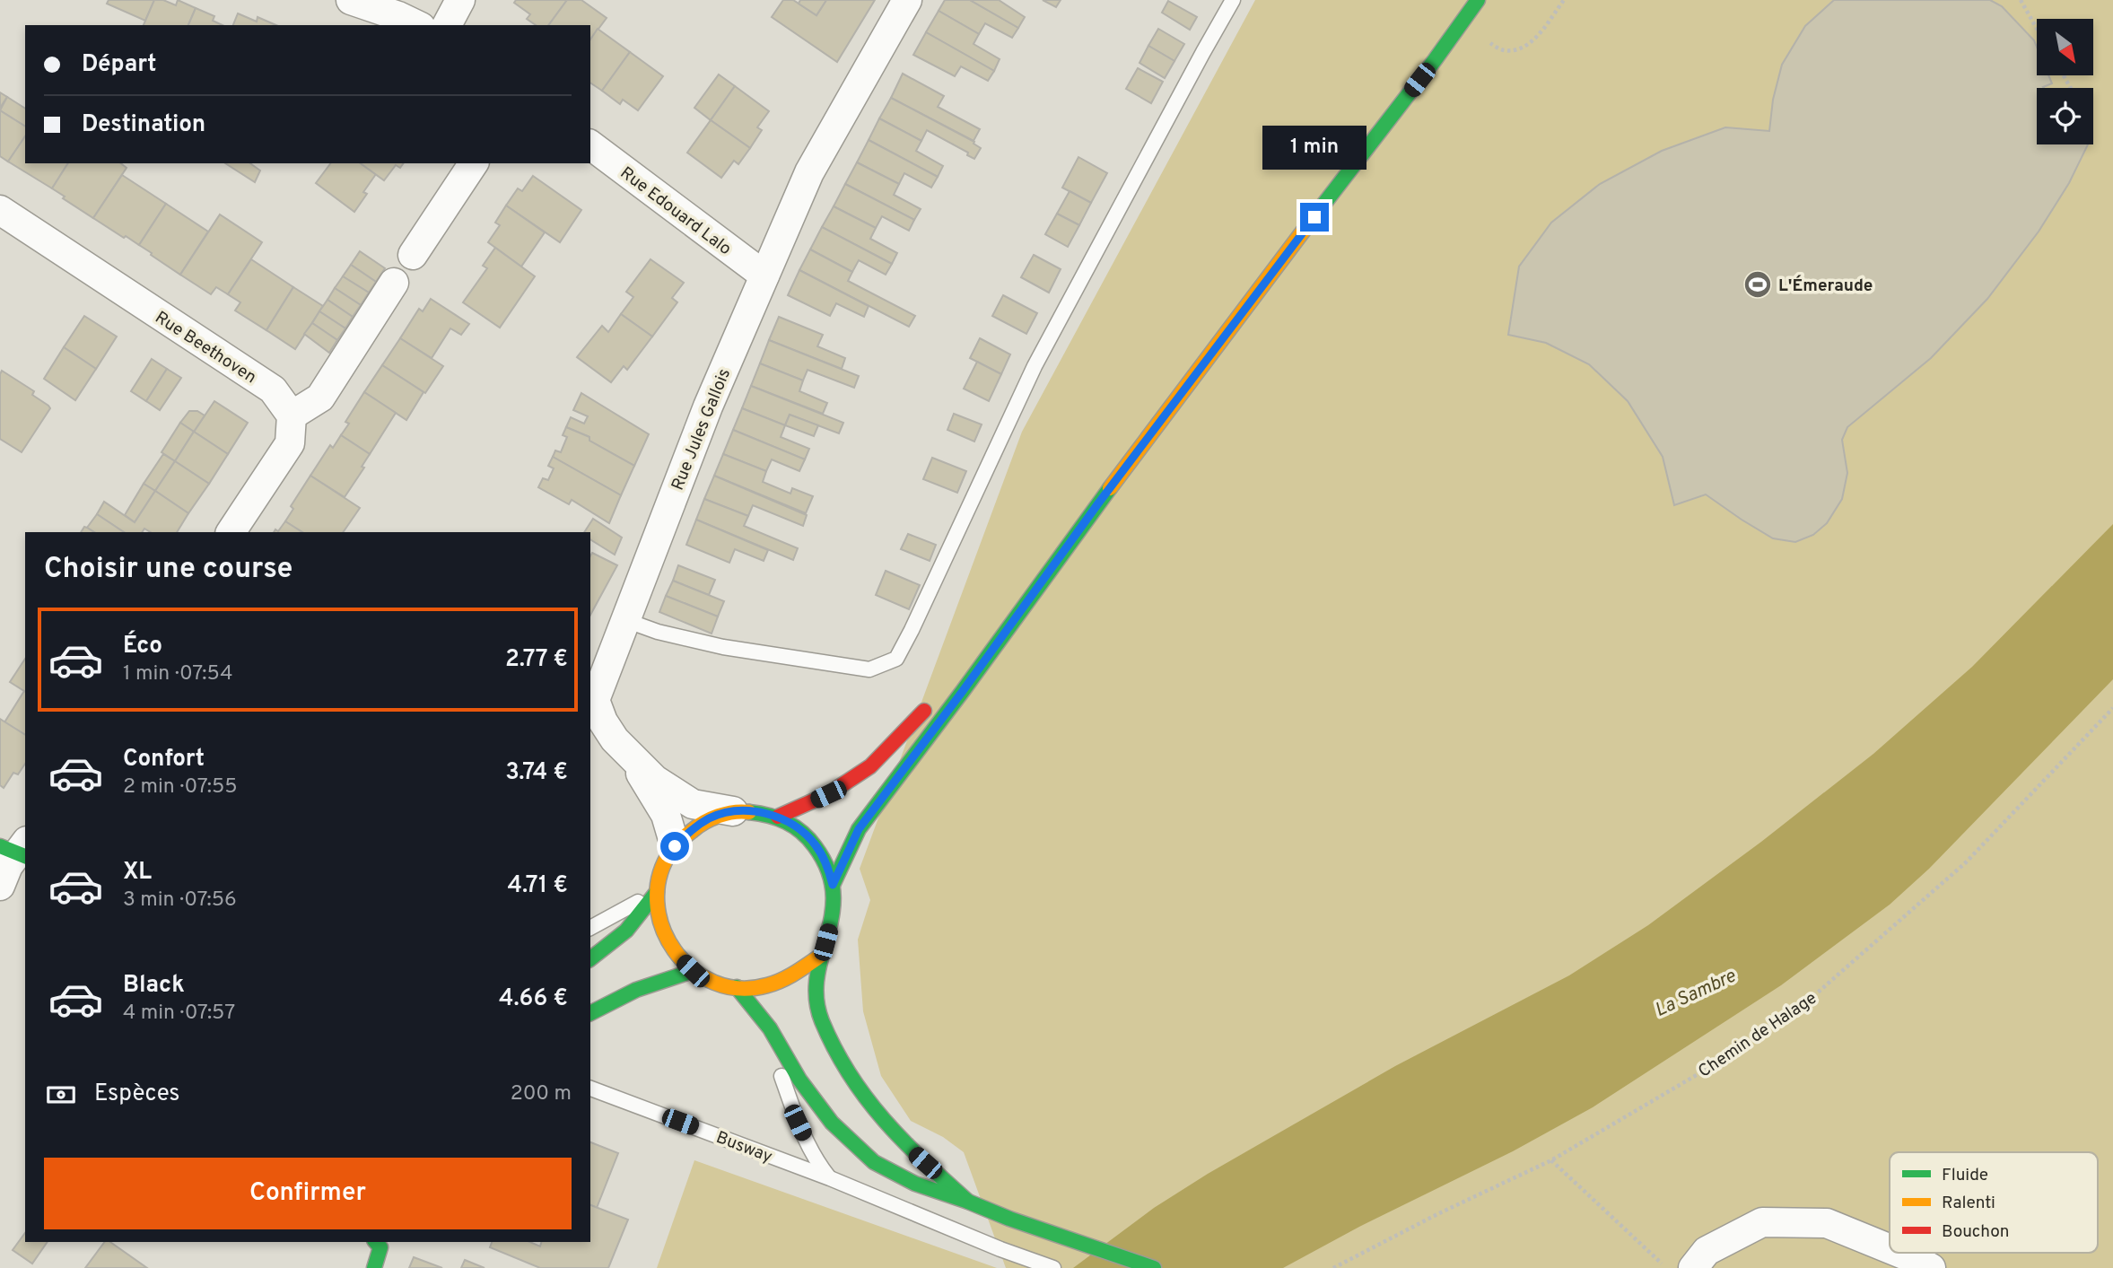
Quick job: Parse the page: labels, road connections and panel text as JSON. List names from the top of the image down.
{
  "streets": {
    "street": ["Rue Edouard Lalo", "Rue Beethoven", "Rue Jules Gallois"],
    "lane": ["Busway"],
    "path": ["Chemin de Halage"]
  },
  "crossings": [
    ["Rue Edouard Lalo", "Rue Jules Gallois"]
  ],
  "water": ["La Sambre"],
  "places": {
    "sports": ["L'Émeraude"]
  },
  "legend": ["Fluide", "Ralenti", "Bouchon"],
  "north": "bottom right",
  "page": {
    "banner": ["Départ", "Destination"],
    "bubble": "1 min",
    "heading": "Choisir une course",
    "list": [
      {
        "name": "Éco",
        "note": "1 min · 07:54",
        "value": "2.77 €"
      },
      {
        "name": "Confort",
        "note": "2 min · 07:55",
        "value": "3.74 €"
      },
      {
        "name": "XL",
        "note": "3 min · 07:56",
        "value": "4.71 €"
      },
      {
        "name": "Black",
        "note": "4 min · 07:57",
        "value": "4.66 €"
      }
    ],
    "pay": ["Espèces", "200 m"],
    "buttons": "Confirmer"
  }
}
